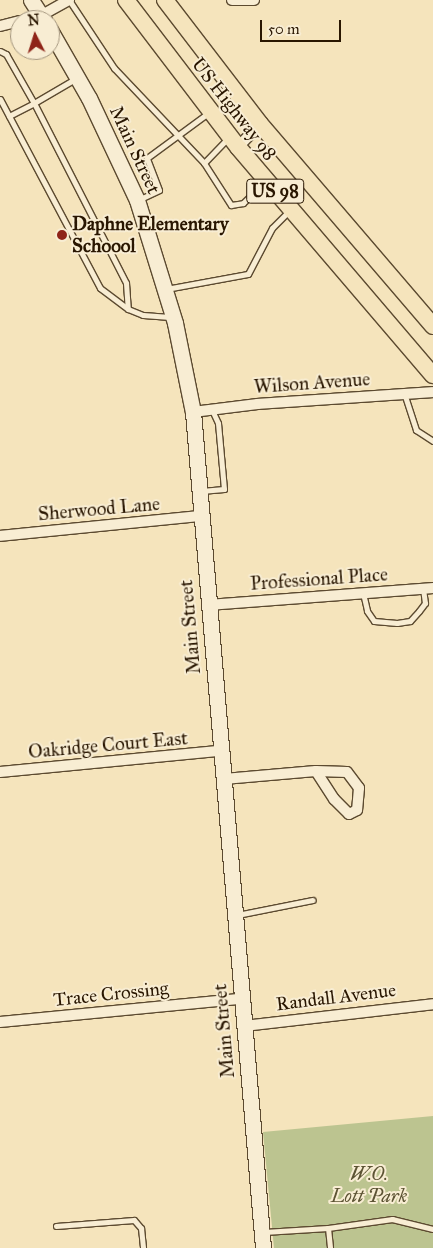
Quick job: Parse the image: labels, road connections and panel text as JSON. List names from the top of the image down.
{
  "streets": {
    "main road": ["US Highway 98", "Main Street", "US 98"],
    "street": [
      "Wilson Avenue",
      "Sherwood Lane",
      "Professional Place",
      "Oakridge Court East",
      "Trace Crossing",
      "Randall Avenue"
    ]
  },
  "crossings": [
    ["Main Street", "Wilson Avenue"],
    ["Main Street", "Sherwood Lane"],
    ["Main Street", "Professional Place"],
    ["Main Street", "Oakridge Court East"],
    ["Main Street", "Trace Crossing"],
    ["Main Street", "Randall Avenue"]
  ],
  "parks": ["W.O. Lott Park"],
  "places": ["Daphne Elementary Schoool"],
  "scale_bar": "50 m",
  "north": "top"
}
